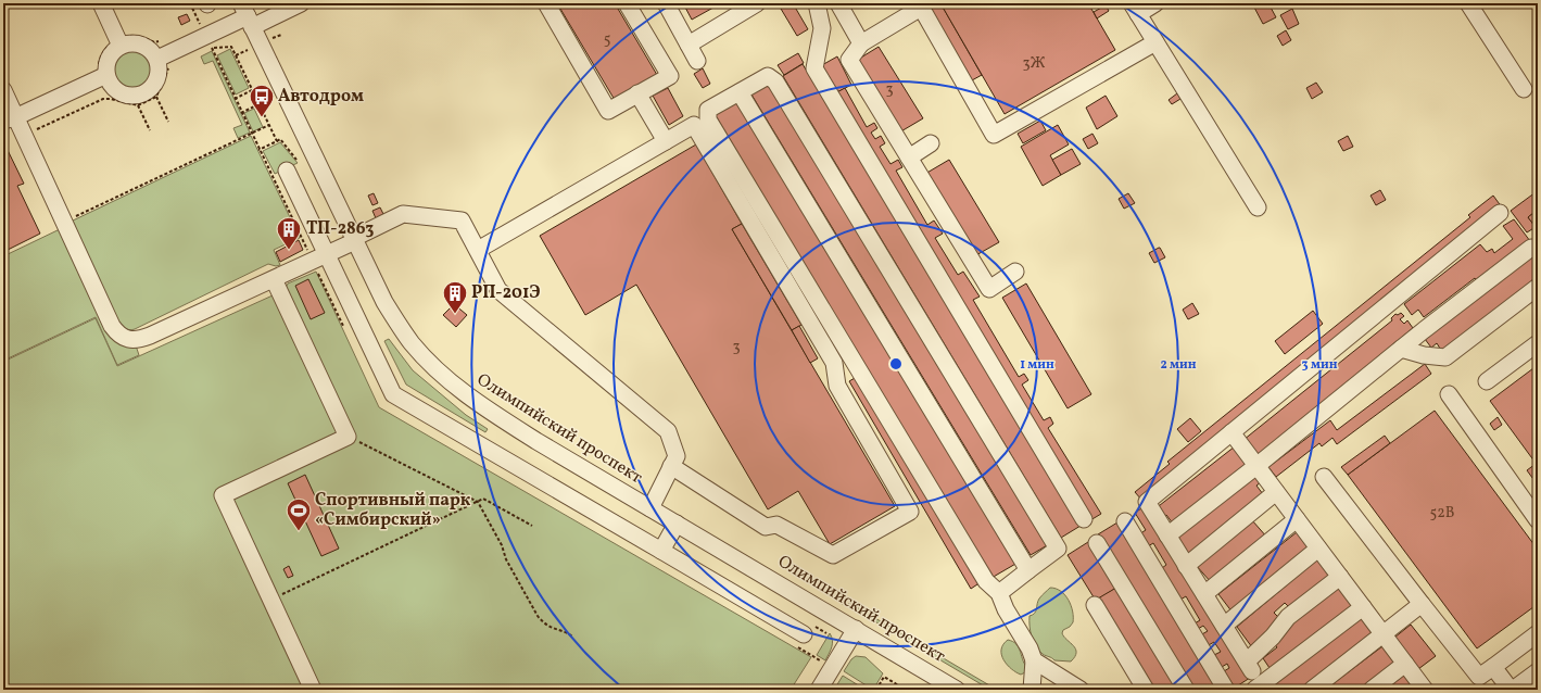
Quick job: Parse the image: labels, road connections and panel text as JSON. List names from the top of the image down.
{
  "streets": {
    "street": ["Олимпийский проспект"]
  },
  "places": {
    "bus stop": ["Автодром"],
    "building": ["ТП-2863", "РП-201Э"],
    "sports": ["Спортивный парк «Симбирский»"]
  },
  "house_numbers": [
    "5",
    "3Ж",
    "3",
    "3",
    "52В"
  ],
  "rings": ["1 мин", "2 мин", "3 мин"]
}
